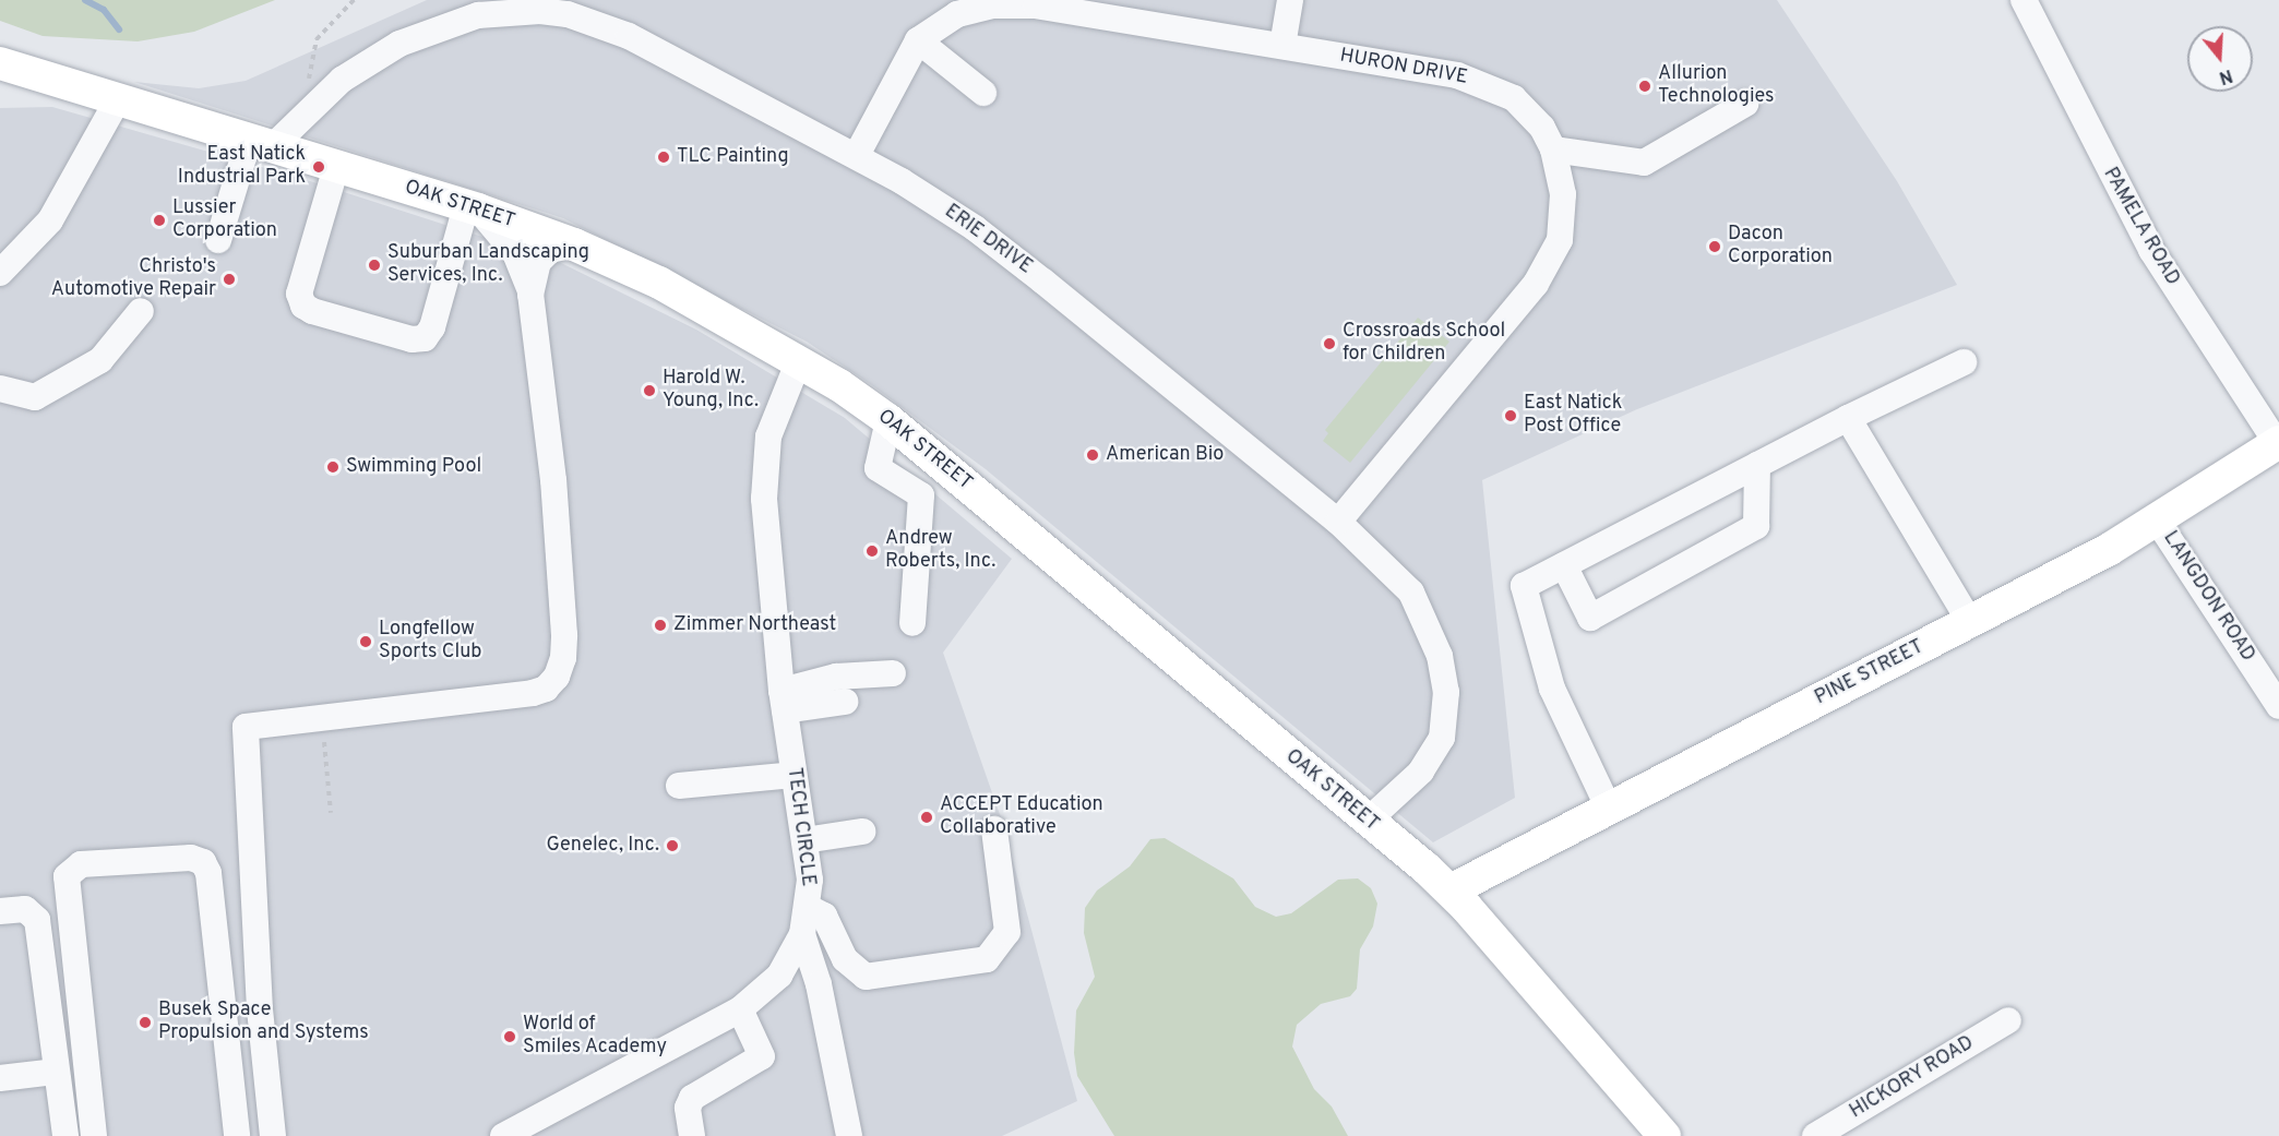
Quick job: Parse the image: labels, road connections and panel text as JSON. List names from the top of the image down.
{
  "streets": {
    "main road": ["OAK STREET", "PINE STREET"],
    "street": [
      "HURON DRIVE",
      "PAMELA ROAD",
      "ERIE DRIVE",
      "LANGDON ROAD",
      "TECH CIRCLE",
      "HICKORY ROAD"
    ]
  },
  "crossings": [
    ["HURON DRIVE", "ERIE DRIVE"],
    ["OAK STREET", "ERIE DRIVE"],
    ["OAK STREET", "PINE STREET"],
    ["OAK STREET", "TECH CIRCLE"],
    ["PAMELA ROAD", "PINE STREET"],
    ["LANGDON ROAD", "PINE STREET"]
  ],
  "places": [
    "Allurion Technologies",
    "TLC Painting",
    "East Natick Industrial Park",
    "Lussier Corporation",
    "Dacon Corporation",
    "Suburban Landscaping Services, Inc.",
    "Christo's Automotive Repair",
    "Crossroads School for Children",
    "Harold W. Young, Inc.",
    "East Natick Post Office",
    "American Bio",
    "Swimming Pool",
    "Andrew Roberts, Inc.",
    "Zimmer Northeast",
    "Longfellow Sports Club",
    "ACCEPT Education Collaborative",
    "Genelec, Inc.",
    "Busek Space Propulsion and Systems",
    "World of Smiles Academy"
  ],
  "north": "bottom"
}
